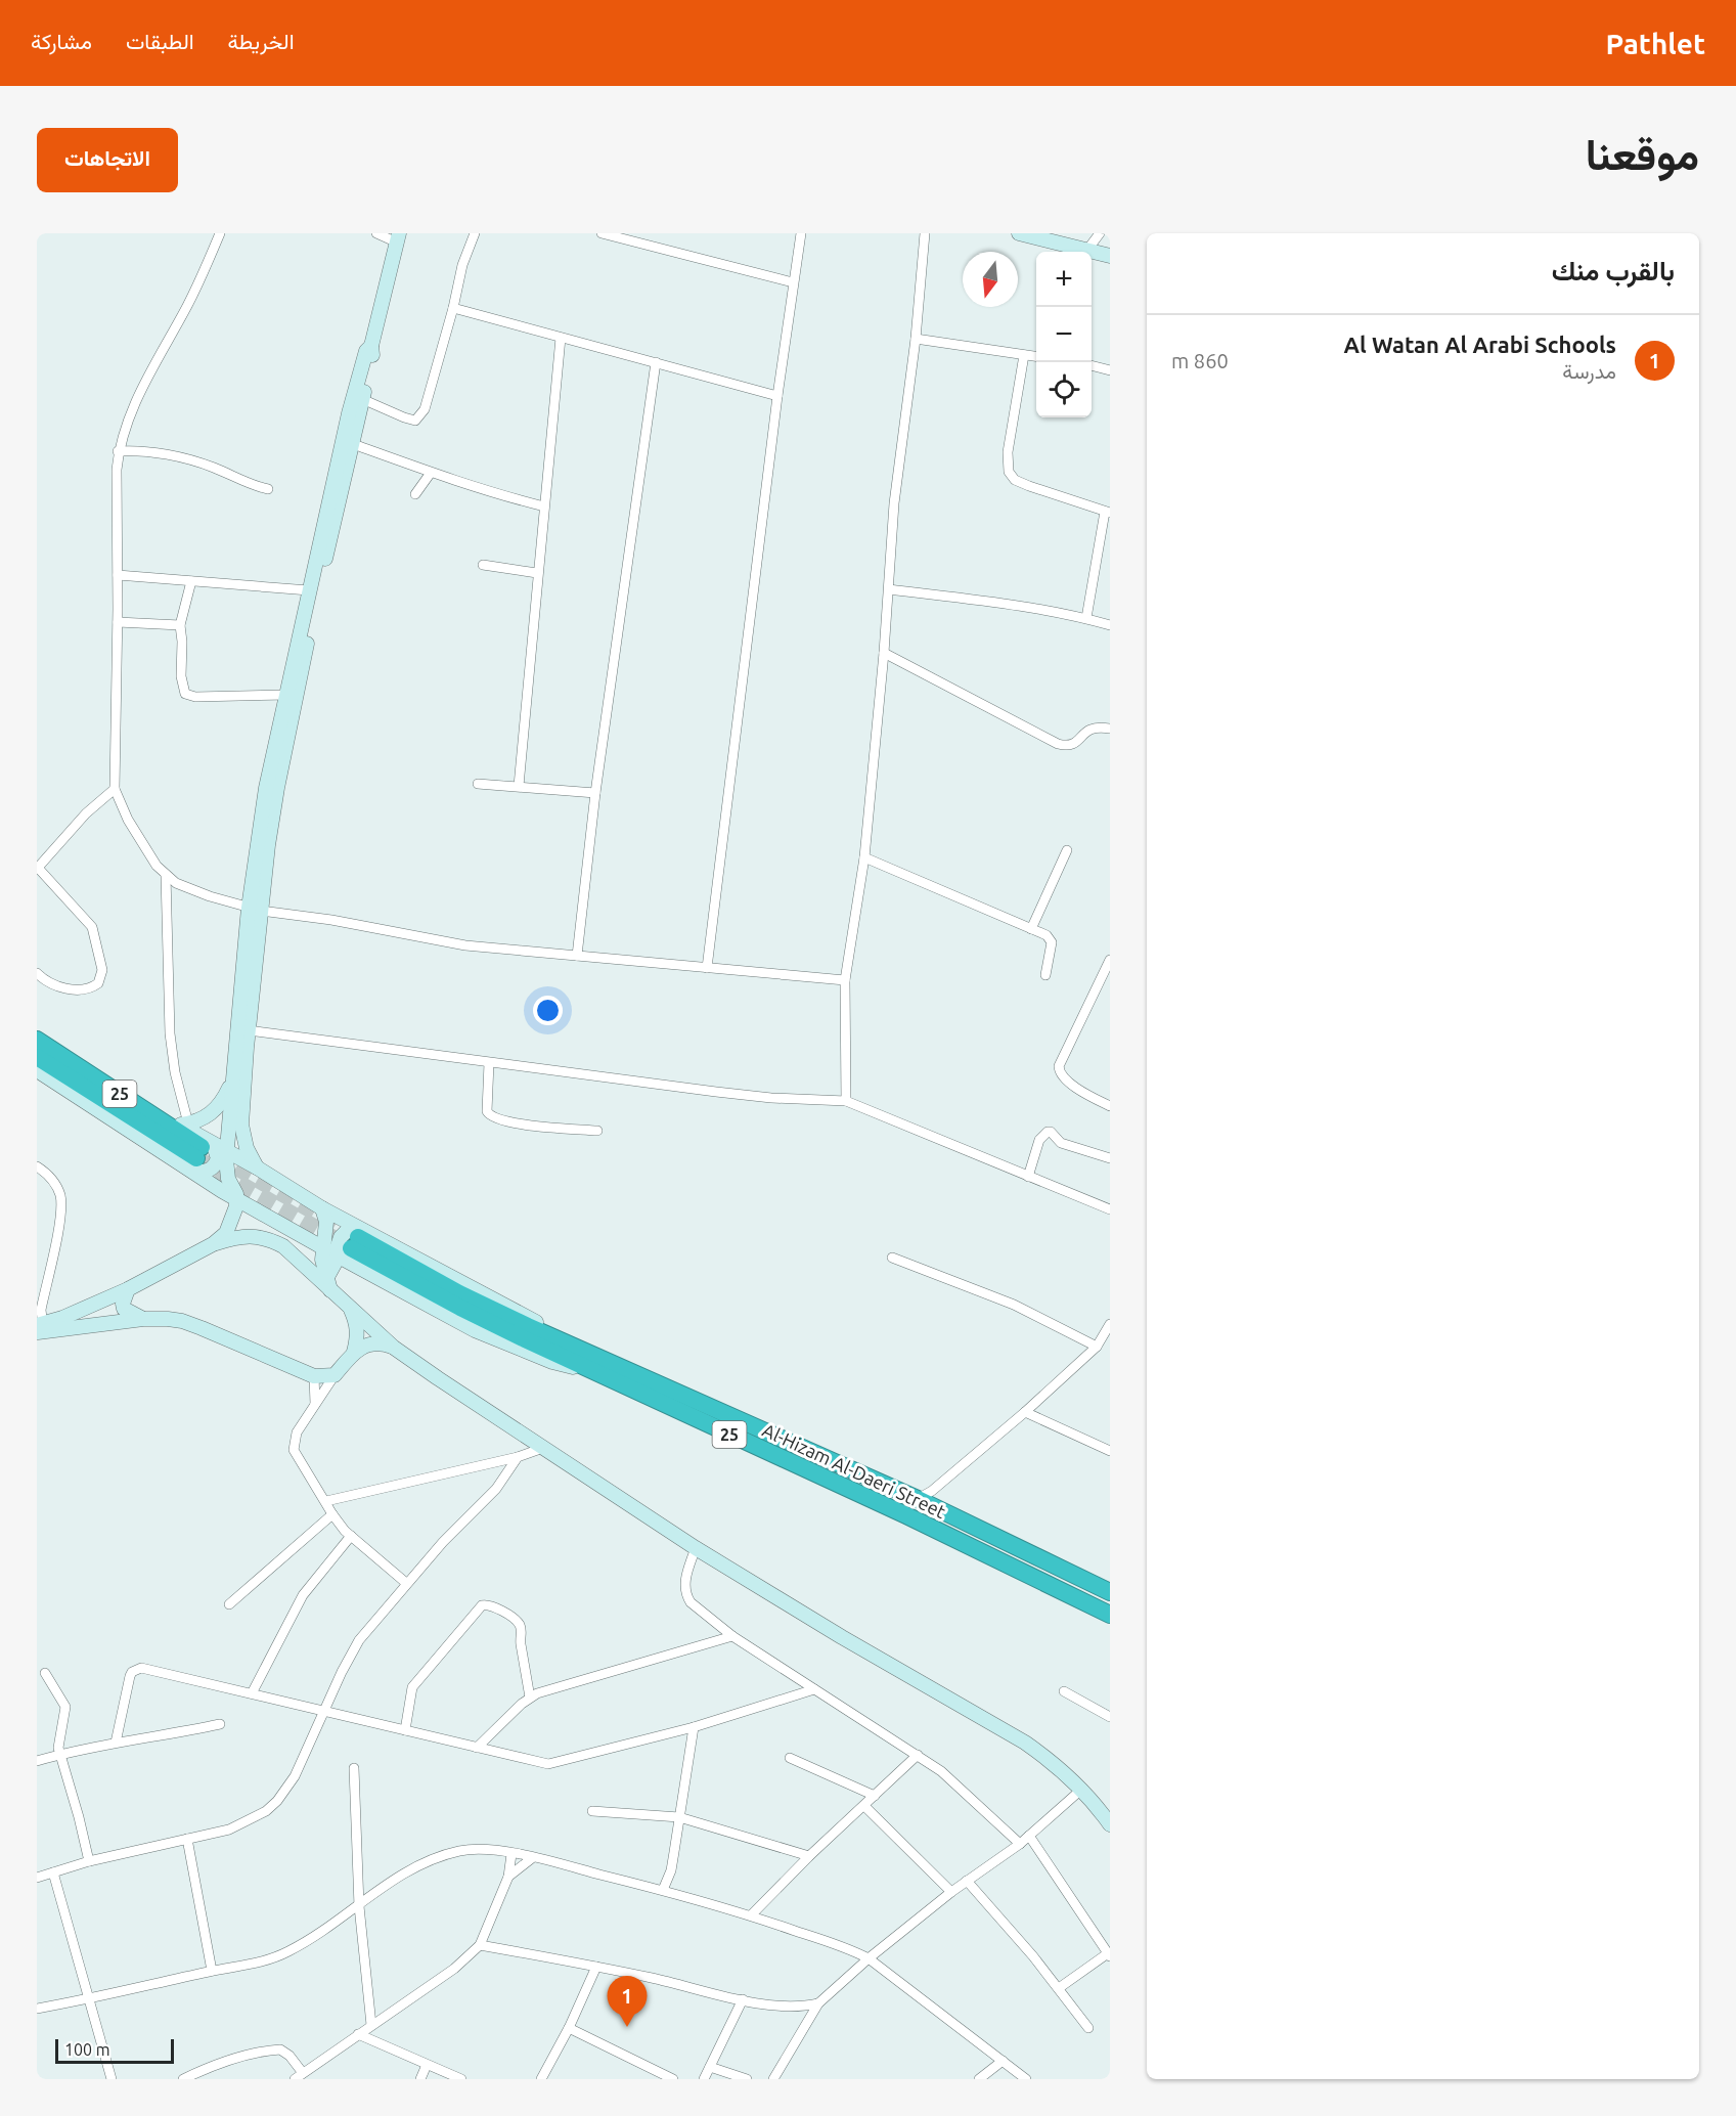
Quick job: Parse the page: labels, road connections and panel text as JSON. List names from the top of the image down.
{
  "streets": {
    "highway": ["25", "Al-Hizam Al-Daeri Street"]
  },
  "scale_bar": "100 m",
  "north": "bottom",
  "page": {
    "header": "Pathlet",
    "nav": ["الخريطة", "الطبقات", "مشاركة"],
    "title": "موقعنا",
    "buttons": "الاتجاهات",
    "heading": "بالقرب منك",
    "map_buttons": ["+", "−"],
    "list": [
      {
        "mark": "1",
        "name": "Al Watan Al Arabi Schools",
        "note": "مدرسة",
        "value": "860 m"
      }
    ],
    "pins": "1",
    "scale": "100 m"
  }
}
